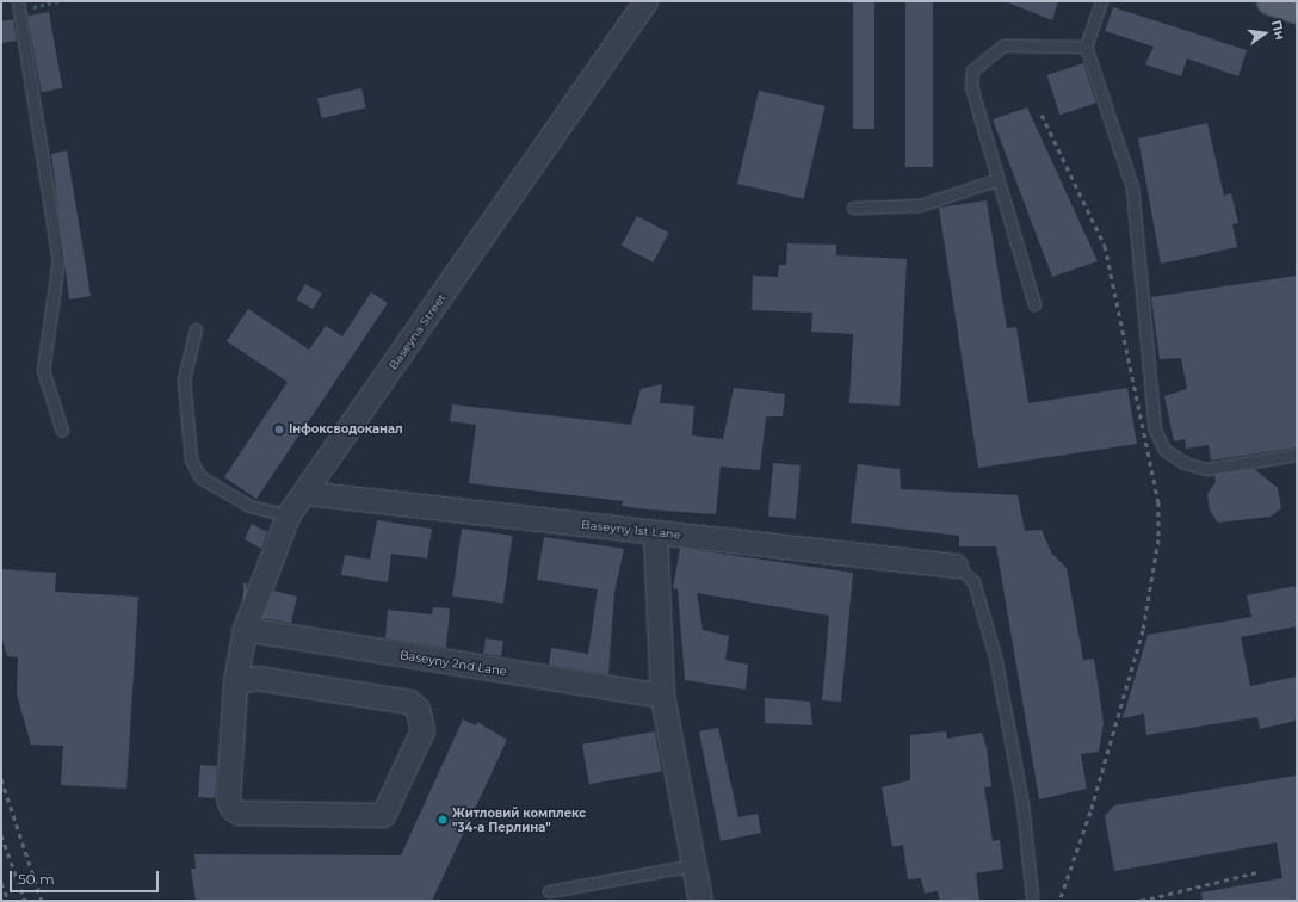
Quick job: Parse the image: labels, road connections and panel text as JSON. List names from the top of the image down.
{
  "streets": {
    "street": ["Baseyna Street", "Baseyny 1st Lane", "Baseyny 2nd Lane"]
  },
  "crossings": [
    ["Baseyna Street", "Baseyny 1st Lane"],
    ["Baseyna Street", "Baseyny 2nd Lane"]
  ],
  "places": ["Інфоксводоканал", "Житловий комплекс \"34-а Перлина\""],
  "scale_bar": "50 m",
  "north": "right"
}
